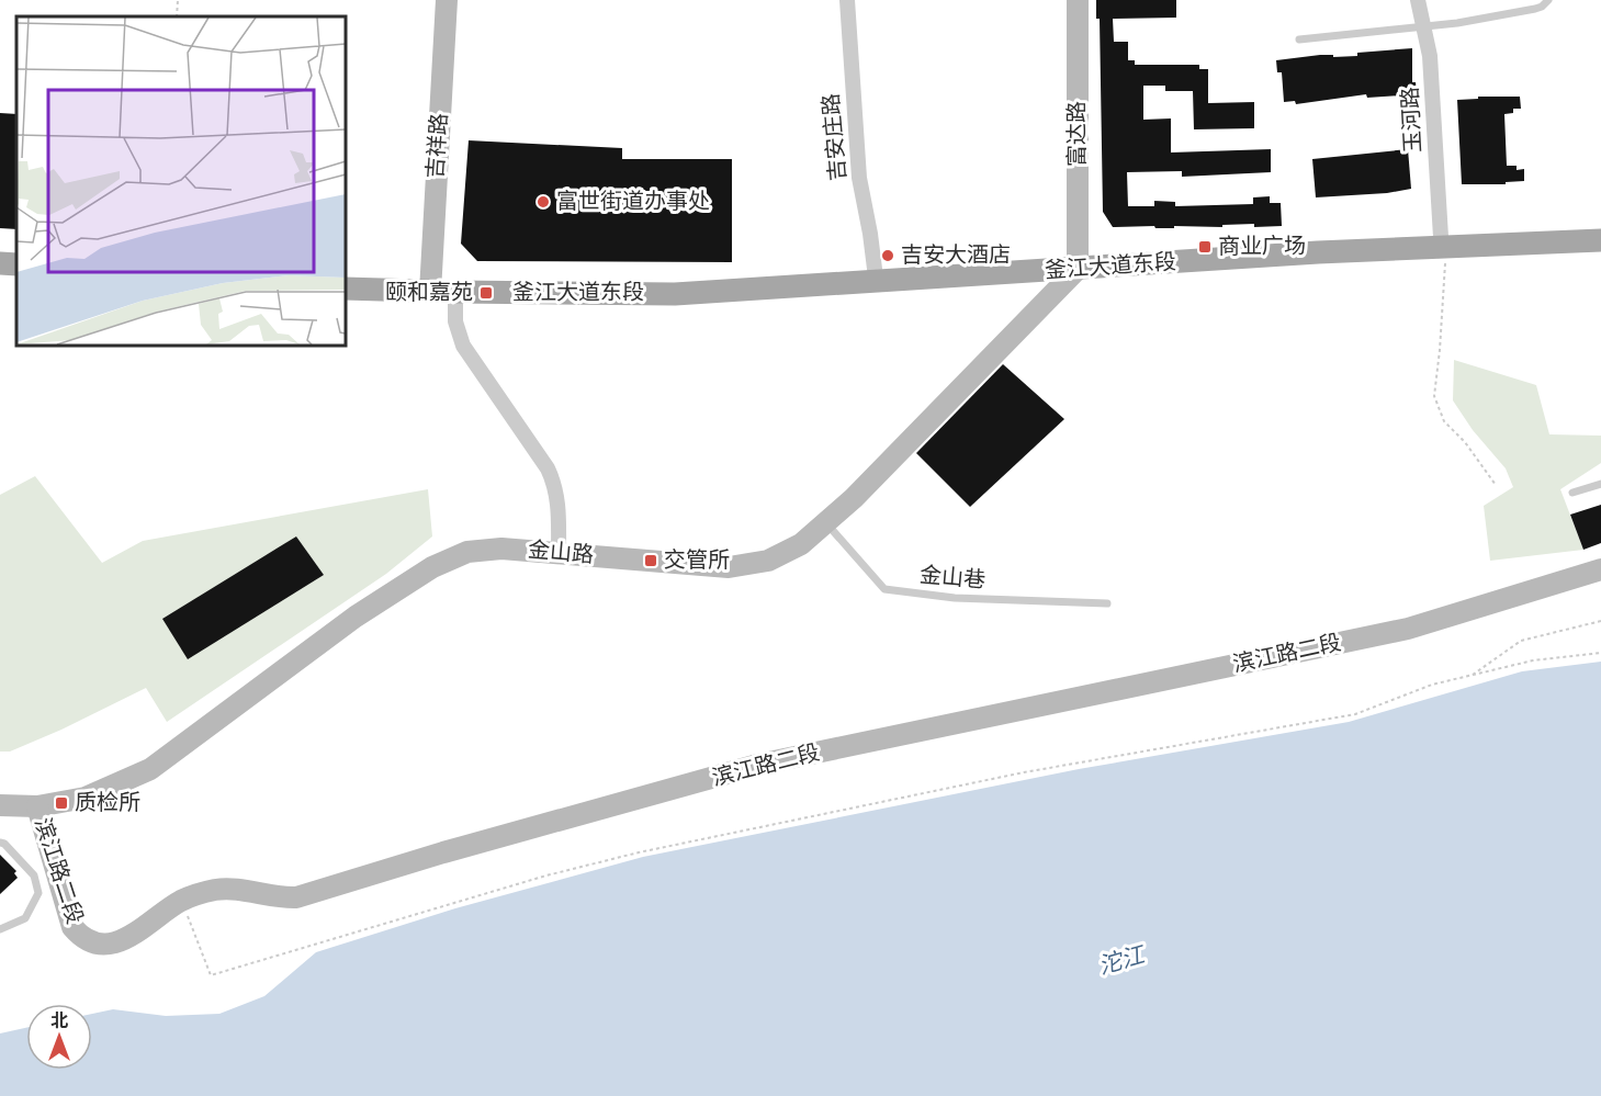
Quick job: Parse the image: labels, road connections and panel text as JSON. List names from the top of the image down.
{
  "streets": {
    "main road": ["釜江大道东段"],
    "street": [
      "玉河路",
      "富达路",
      "吉安庄路",
      "吉祥路",
      "金山路",
      "滨江路二段"
    ],
    "lane": ["金山巷"]
  },
  "crossings": [
    ["玉河路", "釜江大道东段"],
    ["富达路", "釜江大道东段"],
    ["富达路", "金山路"],
    ["吉安庄路", "釜江大道东段"],
    ["吉祥路", "釜江大道东段"],
    ["釜江大道东段", "金山路"],
    ["金山路", "金山巷"],
    ["金山路", "滨江路二段"]
  ],
  "water": ["沱江"],
  "places": {
    "other": ["富世街道办事处", "吉安大酒店"],
    "transit": [
      "商业广场",
      "颐和嘉苑",
      "交管所",
      "质检所"
    ]
  },
  "north": "top"
}
